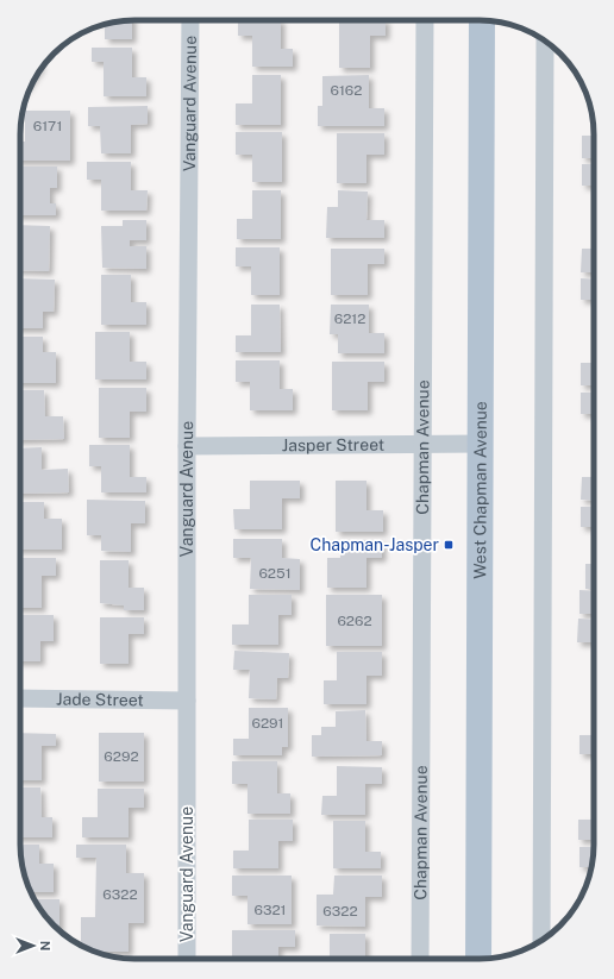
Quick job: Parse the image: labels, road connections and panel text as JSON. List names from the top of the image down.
{
  "streets": {
    "main road": ["West Chapman Avenue"],
    "street": [
      "Vanguard Avenue",
      "Jasper Street",
      "Chapman Avenue",
      "Jade Street"
    ]
  },
  "crossings": [
    ["Vanguard Avenue", "Jasper Street"],
    ["Vanguard Avenue", "Jade Street"],
    ["Jasper Street", "Chapman Avenue"],
    ["Jasper Street", "West Chapman Avenue"]
  ],
  "places": {
    "transit": ["Chapman-Jasper"]
  },
  "house_numbers": [
    "6162",
    "6171",
    "6212",
    "6251",
    "6262",
    "6291",
    "6292",
    "6322",
    "6321",
    "6322"
  ],
  "north": "right"
}
